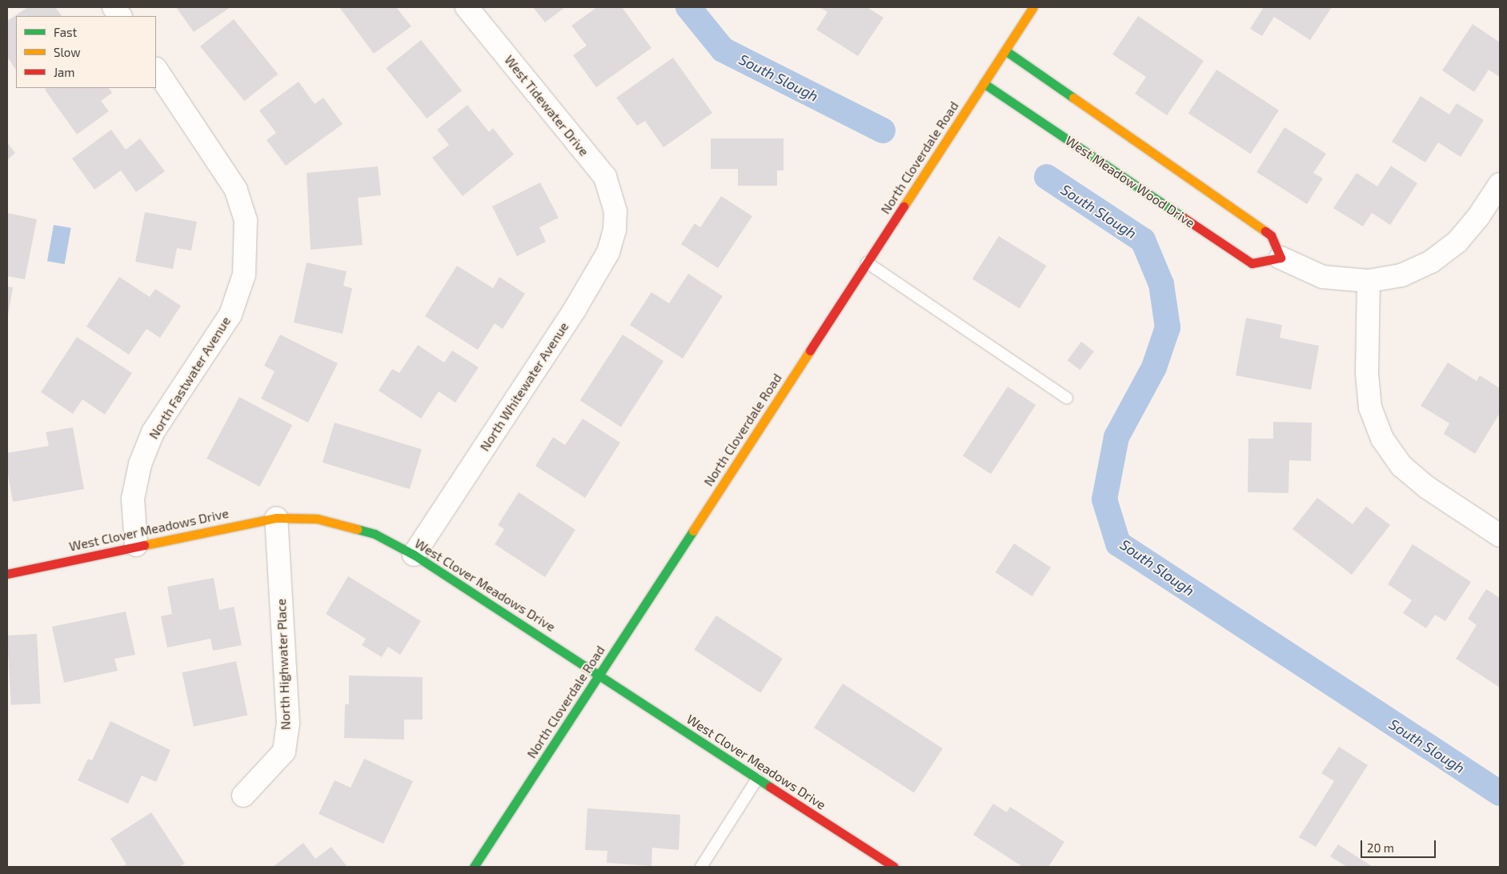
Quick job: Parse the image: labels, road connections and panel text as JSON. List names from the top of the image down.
{
  "streets": {
    "street": [
      "West Tidewater Drive",
      "North Cloverdale Road",
      "West Meadow Wood Drive",
      "North Fastwater Avenue",
      "North Whitewater Avenue",
      "West Clover Meadows Drive",
      "North Highwater Place"
    ]
  },
  "crossings": [
    ["West Tidewater Drive", "North Whitewater Avenue"],
    ["North Cloverdale Road", "West Meadow Wood Drive"],
    ["North Cloverdale Road", "West Clover Meadows Drive"],
    ["North Fastwater Avenue", "West Clover Meadows Drive"],
    ["North Whitewater Avenue", "West Clover Meadows Drive"],
    ["West Clover Meadows Drive", "North Highwater Place"]
  ],
  "water": ["South Slough"],
  "legend": ["Fast", "Slow", "Jam"],
  "scale_bar": "20 m"
}
